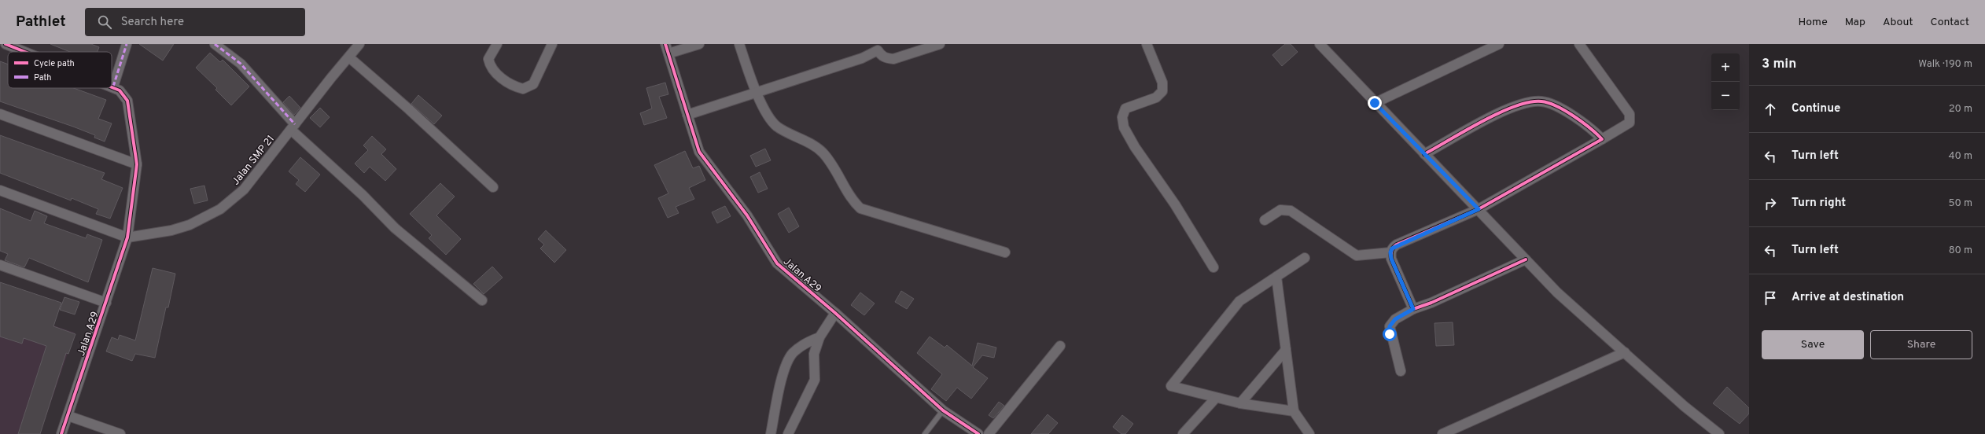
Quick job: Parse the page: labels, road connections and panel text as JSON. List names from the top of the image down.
{
  "streets": {
    "street": ["Jalan SMP 21", "Jalan A29"]
  },
  "crossings": [
    ["Jalan SMP 21", "Jalan A29"]
  ],
  "legend": ["Cycle path", "Path"],
  "page": {
    "header": "Pathlet",
    "search": "Search here",
    "nav": [
      "Home",
      "Map",
      "About",
      "Contact"
    ],
    "heading": ["3 min", "Walk · 190 m"],
    "map_buttons": ["+", "−"],
    "list": [
      ["Continue", "20 m"],
      ["Turn left", "40 m"],
      ["Turn right", "50 m"],
      ["Turn left", "80 m"],
      "Arrive at destination"
    ],
    "buttons": ["Save", "Share"]
  }
}
